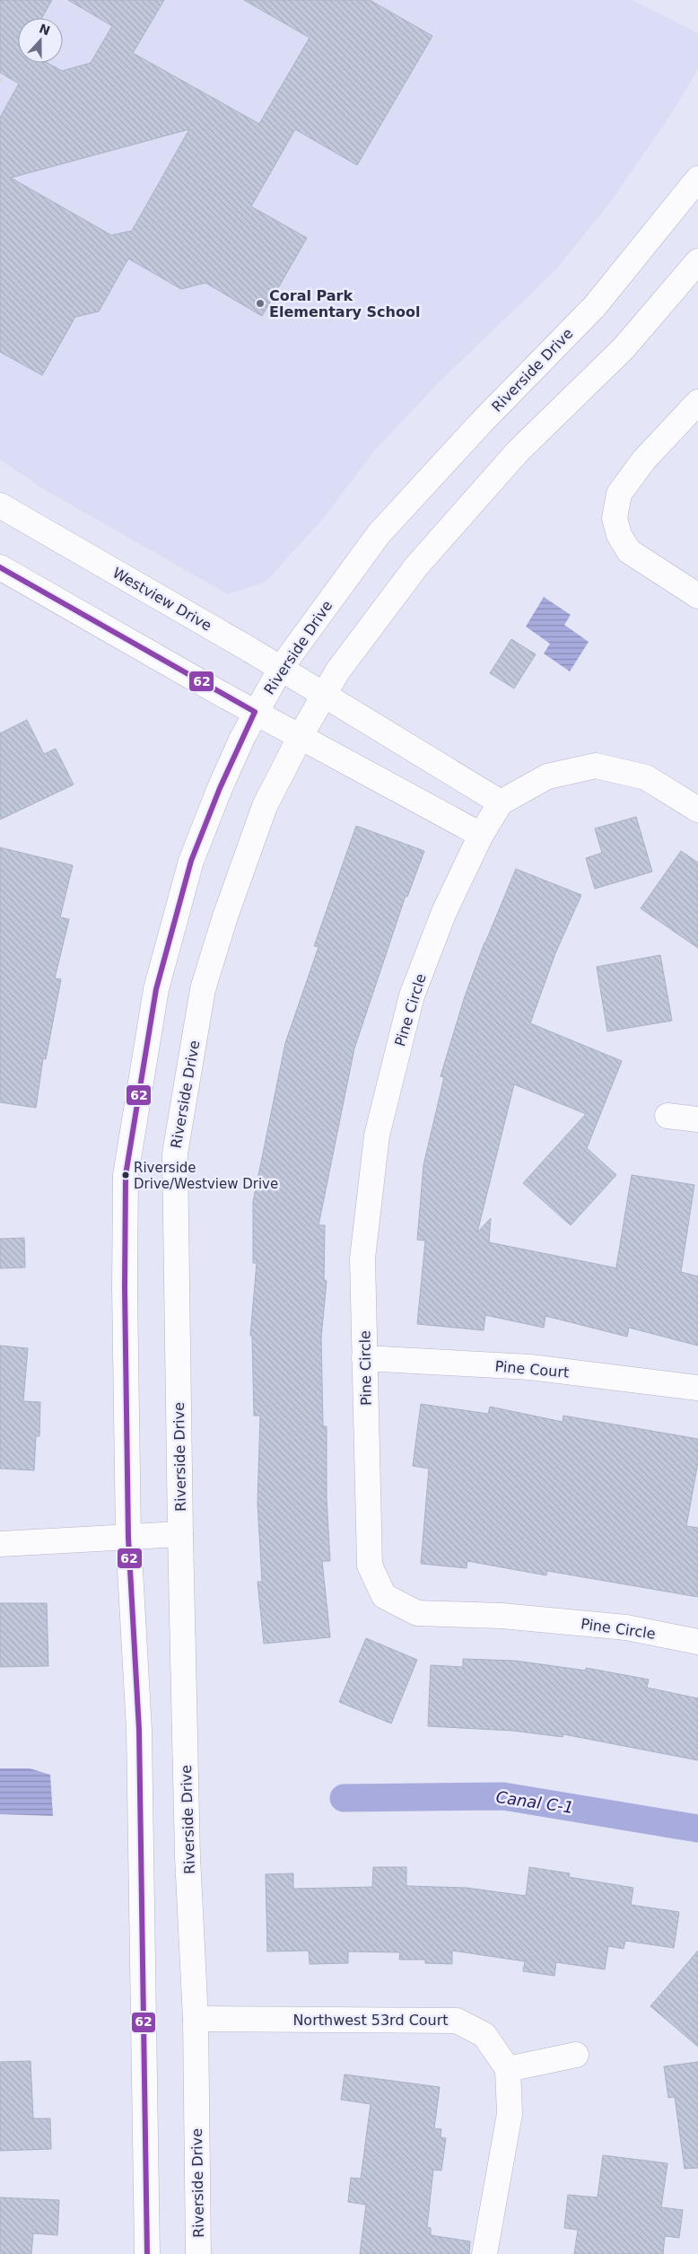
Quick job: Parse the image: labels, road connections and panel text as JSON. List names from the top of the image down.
{
  "streets": {
    "street": [
      "Riverside Drive",
      "Westview Drive",
      "Pine Circle",
      "Pine Court",
      "Northwest 53rd Court"
    ]
  },
  "crossings": [
    ["Riverside Drive", "Westview Drive"],
    ["Riverside Drive", "Northwest 53rd Court"],
    ["Pine Circle", "Pine Court"]
  ],
  "water": ["Canal C-1"],
  "places": ["Coral Park Elementary School", "Riverside Drive/Westview Drive"],
  "lines": ["transit line 62"],
  "north": "top"
}
